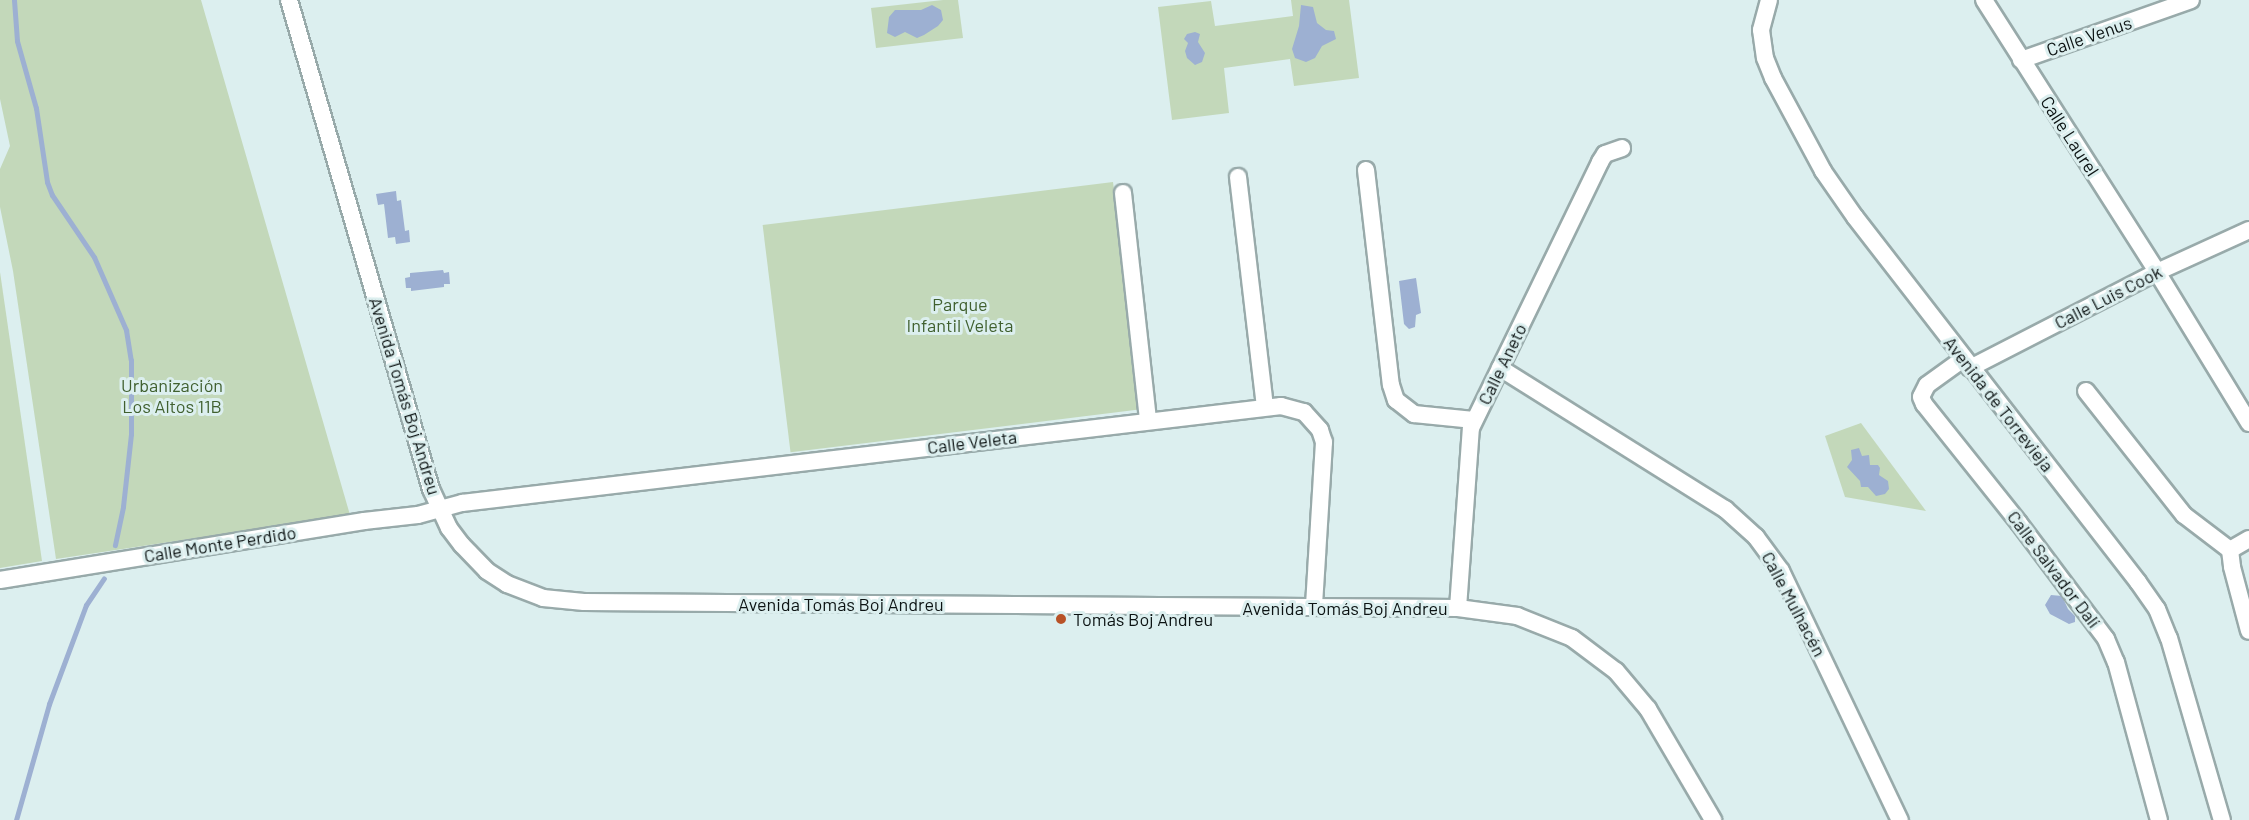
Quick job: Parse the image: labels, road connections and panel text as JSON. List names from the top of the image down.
{
  "streets": {
    "street": [
      "Calle Venus",
      "Calle Laurel",
      "Calle Luis Cook",
      "Calle Aneto",
      "Avenida Tomás Boj Andreu",
      "Avenida de Torrevieja",
      "Calle Veleta",
      "Calle Monte Perdido",
      "Calle Salvador Dalí",
      "Calle Mulhacén"
    ]
  },
  "crossings": [
    ["Calle Venus", "Calle Laurel"],
    ["Calle Laurel", "Calle Luis Cook"],
    ["Calle Luis Cook", "Avenida de Torrevieja"],
    ["Calle Luis Cook", "Calle Salvador Dalí"],
    ["Calle Aneto", "Avenida Tomás Boj Andreu"],
    ["Calle Aneto", "Calle Mulhacén"],
    ["Avenida Tomás Boj Andreu", "Calle Veleta"],
    ["Avenida Tomás Boj Andreu", "Calle Monte Perdido"],
    ["Avenida de Torrevieja", "Calle Salvador Dalí"],
    ["Calle Veleta", "Calle Monte Perdido"]
  ],
  "parks": ["Parque Infantil Veleta", "Urbanización Los Altos 11B"],
  "places": ["Tomás Boj Andreu"]
}
